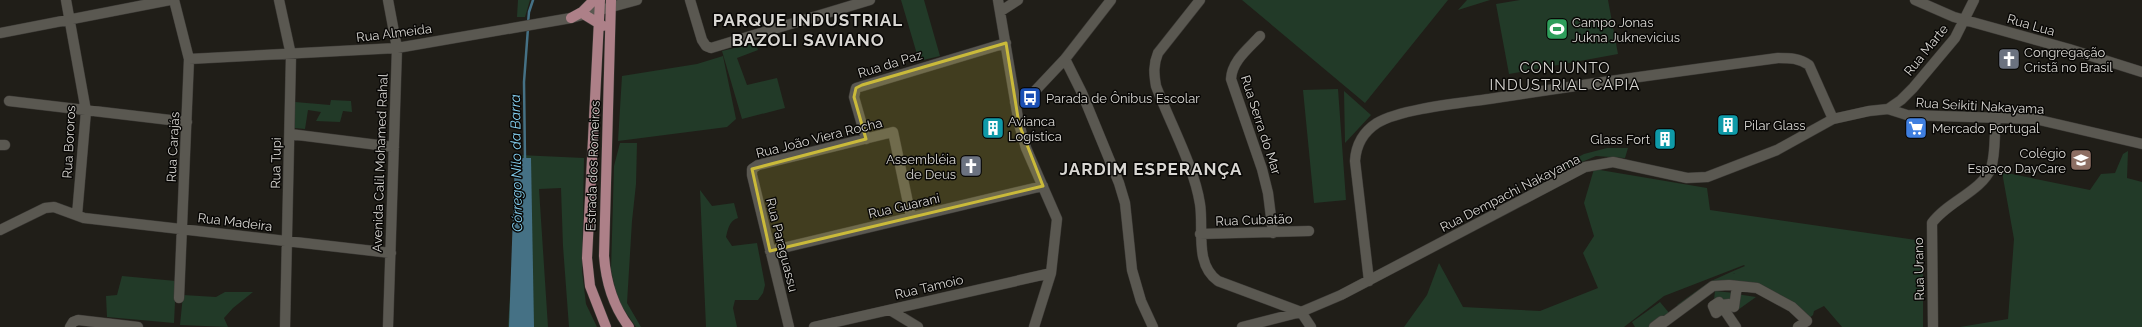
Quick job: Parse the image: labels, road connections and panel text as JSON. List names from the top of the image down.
{
  "streets": {
    "main road": ["Estrada dos Romeiros"],
    "street": [
      "Rua Lua",
      "Rua Almeida",
      "Rua Marte",
      "Rua da Paz",
      "Rua Seikiti Nakayama",
      "Rua Serra do Mar",
      "Rua João Viera Rocha",
      "Rua Bororos",
      "Rua Carajás",
      "Rua Tupi",
      "Avenida Calil Mohamed Rahal",
      "Rua Dempachi Nakayama",
      "Rua Guarani",
      "Rua Cubatão",
      "Rua Madeira",
      "Rua Paraguassu",
      "Rua Urano",
      "Rua Tamoio"
    ]
  },
  "crossings": [
    ["Rua Lua", "Rua Marte"],
    ["Rua Almeida", "Rua Carajás"],
    ["Rua Almeida", "Rua Tupi"],
    ["Rua Almeida", "Avenida Calil Mohamed Rahal"],
    ["Rua Almeida", "Estrada dos Romeiros"],
    ["Rua Marte", "Rua Seikiti Nakayama"],
    ["Rua Marte", "Rua Dempachi Nakayama"],
    ["Rua da Paz", "Rua João Viera Rocha"],
    ["Rua Seikiti Nakayama", "Rua Dempachi Nakayama"],
    ["Rua Seikiti Nakayama", "Rua Urano"],
    ["Rua Serra do Mar", "Rua Cubatão"],
    ["Rua João Viera Rocha", "Rua Guarani"],
    ["Rua João Viera Rocha", "Rua Paraguassu"],
    ["Rua Bororos", "Rua Madeira"],
    ["Rua Carajás", "Rua Madeira"],
    ["Rua Tupi", "Rua Madeira"],
    ["Avenida Calil Mohamed Rahal", "Rua Madeira"],
    ["Rua Guarani", "Rua Paraguassu"]
  ],
  "districts": ["PARQUE INDUSTRIAL BAZOLI SAVIANO", "CONJUNTO INDUSTRIAL CÁPIA", "JARDIM ESPERANÇA"],
  "water": ["Córrego Nilo da Barra"],
  "places": {
    "sports": ["Campo Jonas Jukna Juknevicius"],
    "church": ["Congregação Cristã no Brasil", "Assembléia de Deus"],
    "bus stop": ["Parada de Ônibus Escolar"],
    "building": ["Pilar Glass", "Avianca Logística", "Glass Fort"],
    "supermarket": ["Mercado Portugal"],
    "school or university": ["Colégio Espaço DayCare"]
  }
}
